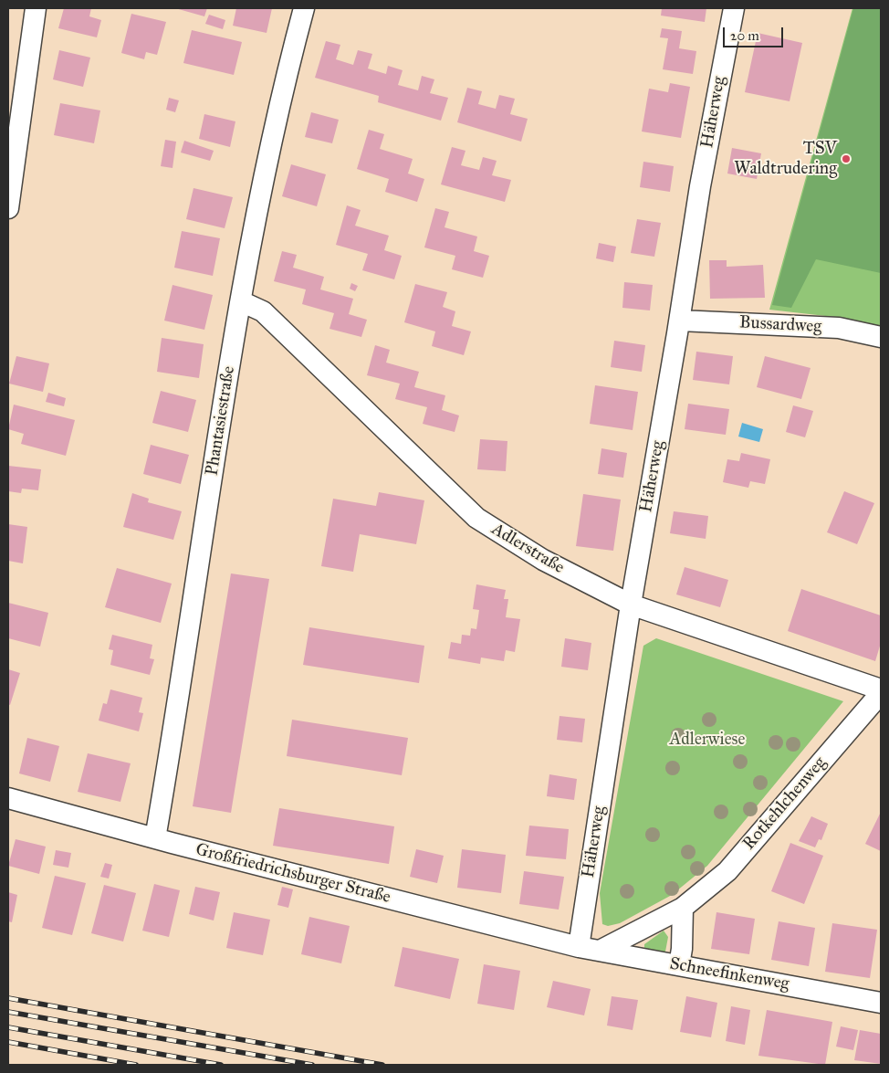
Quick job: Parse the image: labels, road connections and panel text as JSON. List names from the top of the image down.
{
  "streets": {
    "street": [
      "Häherweg",
      "Bussardweg",
      "Phantasiestraße",
      "Adlerstraße",
      "Rotkehlchenweg",
      "Großfriedrichsburger Straße",
      "Schneefinkenweg"
    ]
  },
  "crossings": [
    ["Häherweg", "Bussardweg"],
    ["Häherweg", "Adlerstraße"],
    ["Häherweg", "Großfriedrichsburger Straße"],
    ["Häherweg", "Schneefinkenweg"],
    ["Phantasiestraße", "Adlerstraße"],
    ["Phantasiestraße", "Großfriedrichsburger Straße"],
    ["Rotkehlchenweg", "Schneefinkenweg"],
    ["Großfriedrichsburger Straße", "Schneefinkenweg"]
  ],
  "parks": ["Adlerwiese"],
  "places": ["TSV Waldtrudering"],
  "scale_bar": "20 m"
}
